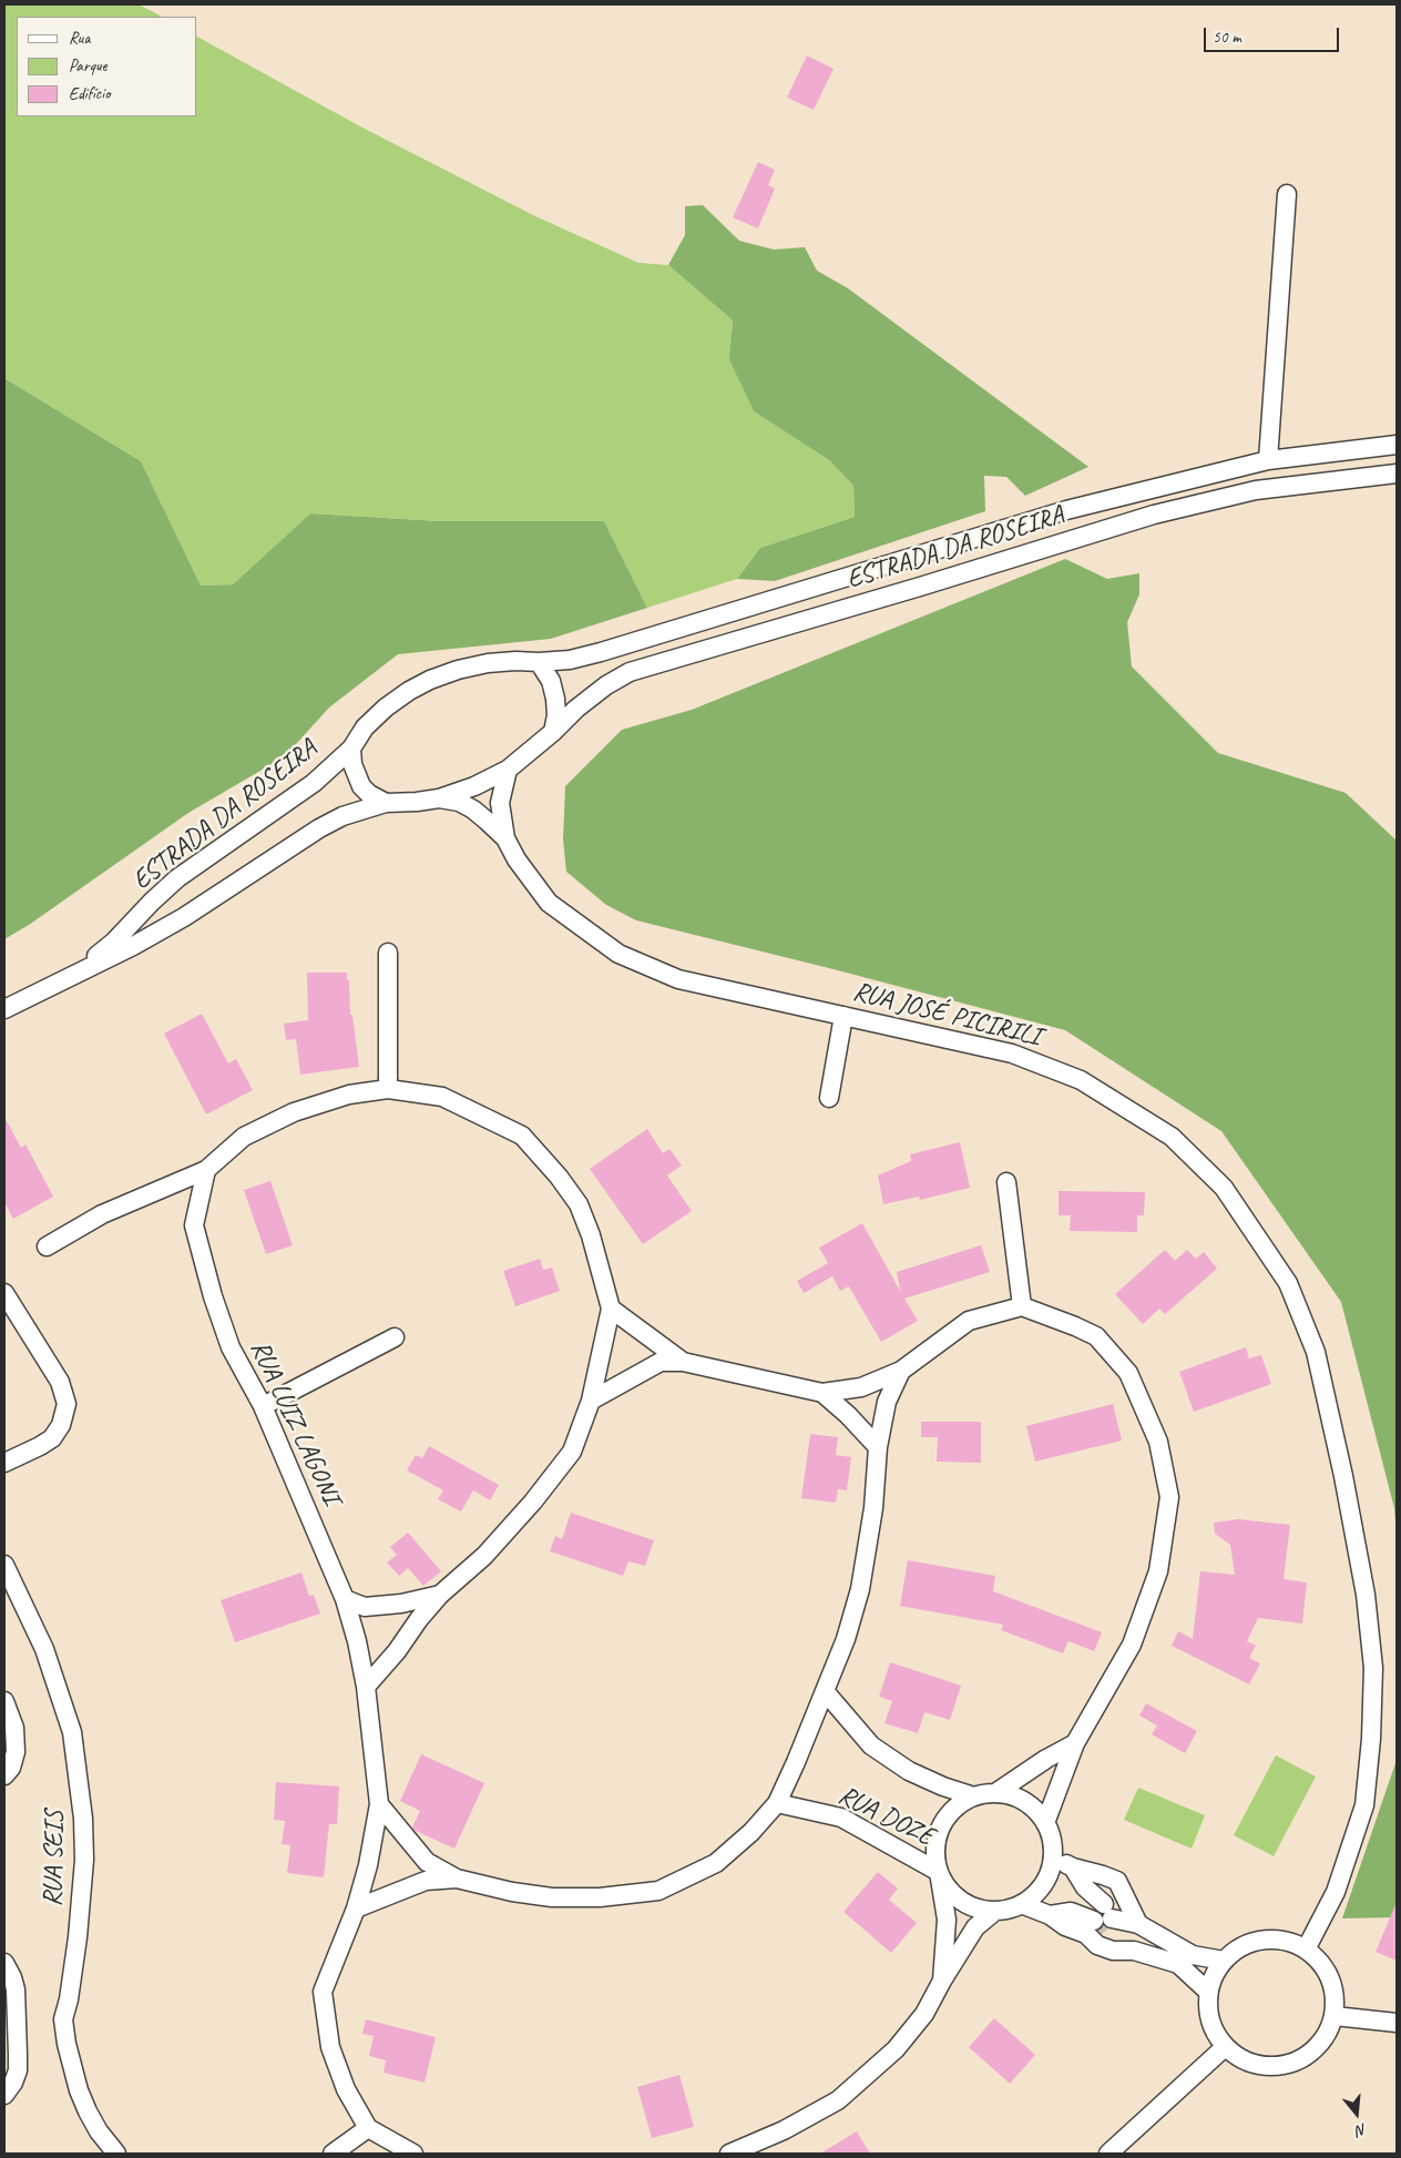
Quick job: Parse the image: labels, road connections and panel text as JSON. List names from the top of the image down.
{
  "streets": {
    "street": [
      "ESTRADA DA ROSEIRA",
      "RUA JOSÉ PICIRILI",
      "RUA LUIZ LAGONI",
      "RUA DOZE",
      "RUA SEIS"
    ]
  },
  "legend": ["Rua", "Parque", "Edifício"],
  "scale_bar": "50 m",
  "north": "bottom"
}
